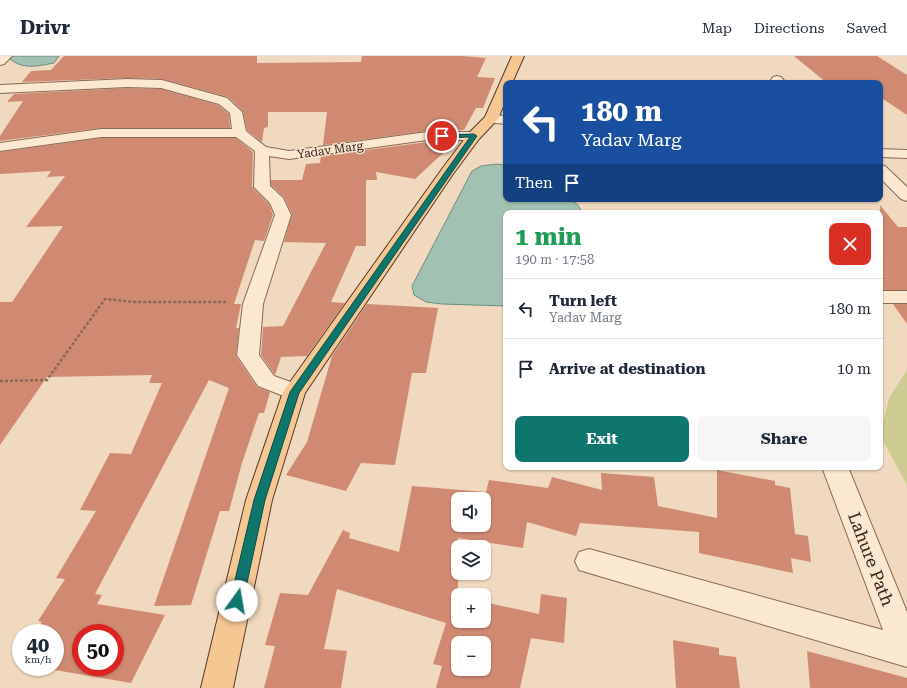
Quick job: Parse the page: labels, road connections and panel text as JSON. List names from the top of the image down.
{
  "streets": {
    "street": ["Yadav Marg", "Lahure Path"]
  },
  "page": {
    "header": "Drivr",
    "nav": ["Map", "Directions", "Saved"],
    "turn": ["180 m", "Yadav Marg"],
    "then": "Then",
    "heading": ["1 min", "190 m · 17:58"],
    "list": [
      {
        "name": "Turn left",
        "note": "Yadav Marg",
        "value": "180 m"
      },
      {
        "name": "Arrive at destination",
        "value": "10 m"
      }
    ],
    "buttons": ["Exit", "Share"],
    "map_buttons": ["+", "−"],
    "speed": "40 km/h",
    "limit": "50"
  }
}
